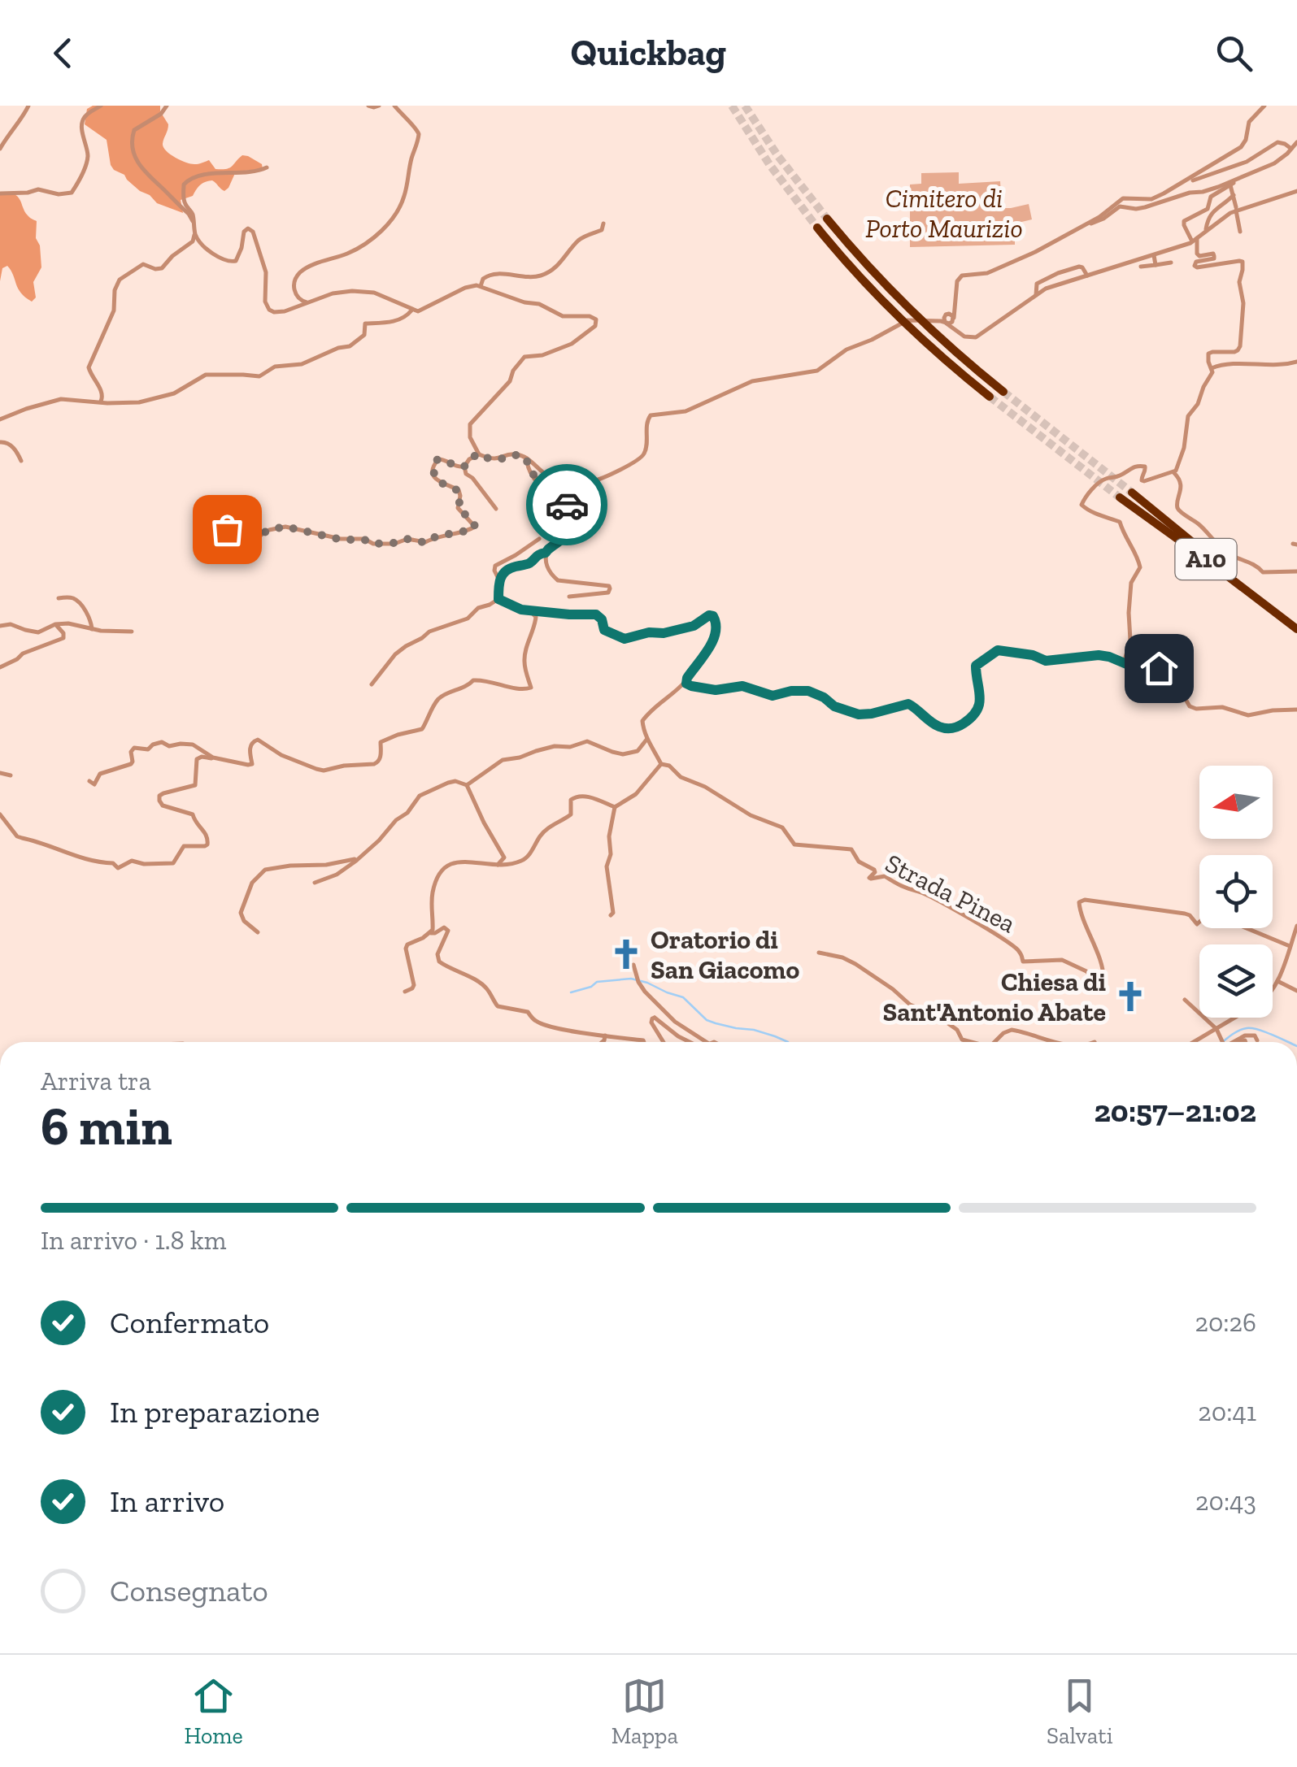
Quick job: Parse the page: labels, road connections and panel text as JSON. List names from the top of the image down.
{
  "streets": {
    "highway": ["A10"],
    "street": ["Strada Pinea"]
  },
  "parks": ["Cimitero di Porto Maurizio"],
  "places": {
    "church": ["Oratorio di San Giacomo", "Chiesa di Sant'Antonio Abate"]
  },
  "north": "left",
  "page": {
    "header": "Quickbag",
    "heading": ["6 min", "Arriva tra", "20:57–21:02"],
    "bar": "In arrivo · 1.8 km",
    "list": [
      ["Confermato", "20:26"],
      ["In preparazione", "20:41"],
      ["In arrivo", "20:43"],
      "Consegnato"
    ],
    "tabs": ["Home", "Mappa", "Salvati"]
  }
}
